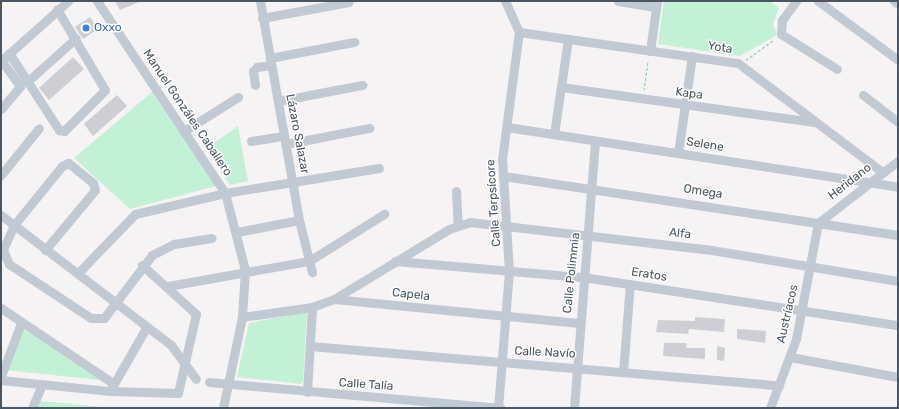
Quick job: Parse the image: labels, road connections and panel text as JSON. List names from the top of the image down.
{
  "streets": {
    "street": [
      "Yota",
      "Kapa",
      "Manuel Gonzáles Caballero",
      "Lázaro Salazar",
      "Selene",
      "Heridano",
      "Omega",
      "Calle Terpsícore",
      "Alfa",
      "Calle Polimmia",
      "Eratos",
      "Capela",
      "Austríacos",
      "Calle Navío",
      "Calle Talía"
    ]
  },
  "crossings": [
    ["Yota", "Kapa"],
    ["Yota", "Heridano"],
    ["Yota", "Calle Terpsícore"],
    ["Manuel Gonzáles Caballero", "Capela"],
    ["Manuel Gonzáles Caballero", "Calle Talía"],
    ["Selene", "Heridano"],
    ["Selene", "Calle Terpsícore"],
    ["Selene", "Calle Polimmia"],
    ["Heridano", "Omega"],
    ["Heridano", "Austríacos"],
    ["Omega", "Calle Terpsícore"],
    ["Omega", "Calle Polimmia"],
    ["Omega", "Austríacos"],
    ["Calle Terpsícore", "Alfa"],
    ["Calle Terpsícore", "Eratos"],
    ["Calle Terpsícore", "Capela"],
    ["Calle Terpsícore", "Calle Navío"],
    ["Calle Terpsícore", "Calle Talía"],
    ["Alfa", "Calle Polimmia"],
    ["Alfa", "Austríacos"],
    ["Calle Polimmia", "Eratos"],
    ["Calle Polimmia", "Capela"],
    ["Calle Polimmia", "Calle Navío"],
    ["Eratos", "Austríacos"],
    ["Austríacos", "Calle Navío"]
  ],
  "places": ["Oxxo"]
}
